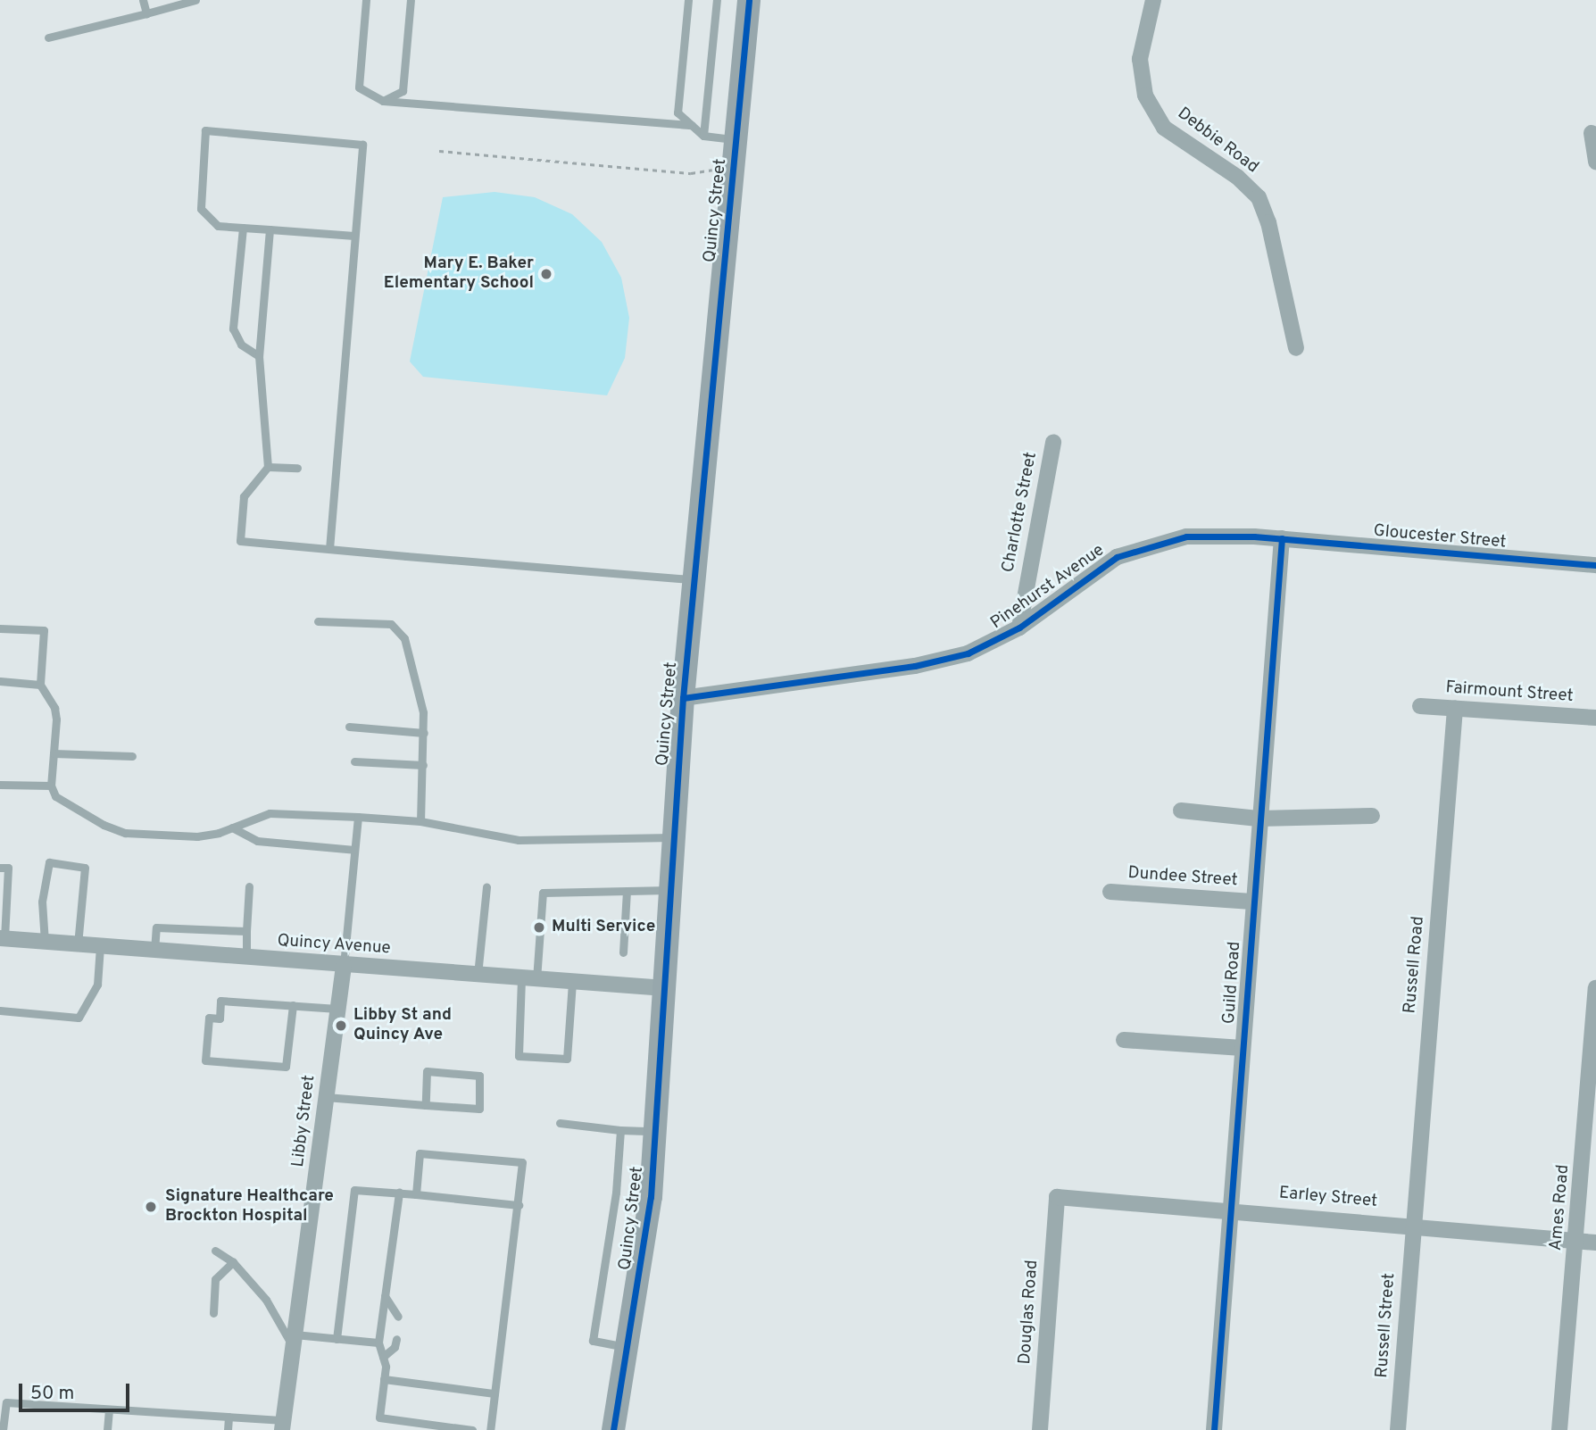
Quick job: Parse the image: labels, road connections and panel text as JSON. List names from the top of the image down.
{
  "streets": {
    "main road": ["Quincy Street"],
    "street": [
      "Debbie Road",
      "Charlotte Street",
      "Gloucester Street",
      "Pinehurst Avenue",
      "Fairmount Street",
      "Dundee Street",
      "Quincy Avenue",
      "Russell Road",
      "Guild Road",
      "Libby Street",
      "Earley Street",
      "Ames Road",
      "Douglas Road",
      "Russell Street"
    ]
  },
  "crossings": [
    ["Quincy Street", "Pinehurst Avenue"],
    ["Quincy Street", "Quincy Avenue"],
    ["Charlotte Street", "Pinehurst Avenue"],
    ["Gloucester Street", "Pinehurst Avenue"],
    ["Gloucester Street", "Guild Road"],
    ["Pinehurst Avenue", "Guild Road"],
    ["Fairmount Street", "Russell Road"],
    ["Dundee Street", "Guild Road"],
    ["Quincy Avenue", "Libby Street"],
    ["Russell Road", "Earley Street"],
    ["Russell Road", "Russell Street"],
    ["Guild Road", "Earley Street"],
    ["Earley Street", "Ames Road"],
    ["Earley Street", "Douglas Road"],
    ["Earley Street", "Russell Street"]
  ],
  "places": [
    "Mary E. Baker Elementary School",
    "Multi Service",
    "Libby St and Quincy Ave",
    "Signature Healthcare Brockton Hospital"
  ],
  "scale_bar": "50 m"
}
